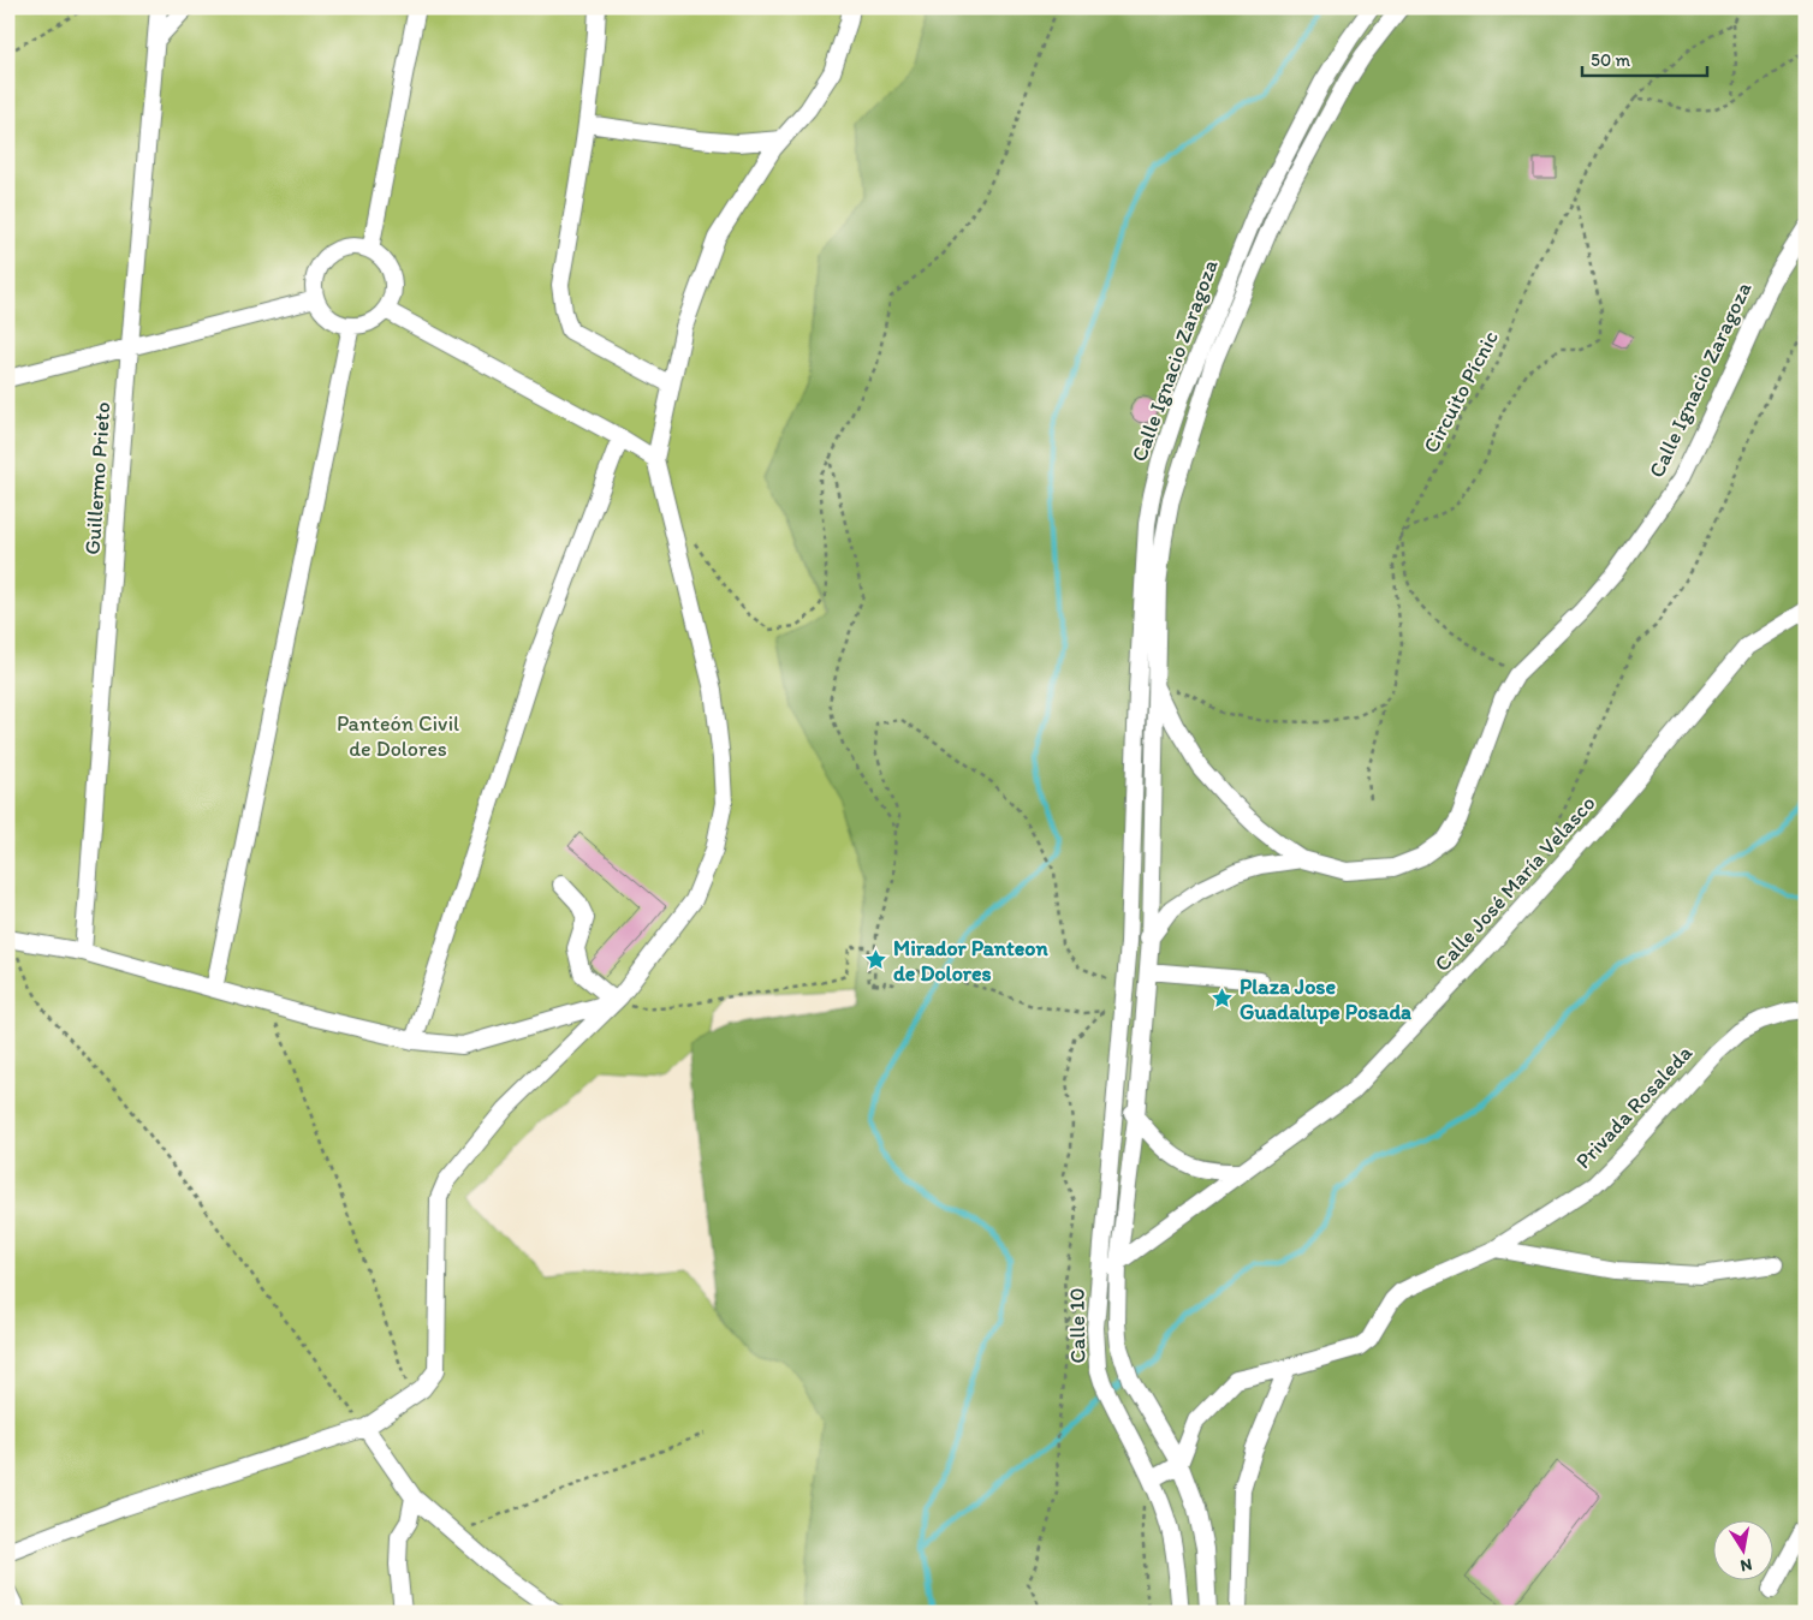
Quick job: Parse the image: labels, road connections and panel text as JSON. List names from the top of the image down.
{
  "streets": {
    "street": [
      "Calle Ignacio Zaragoza",
      "Guillermo Prieto",
      "Calle José María Velasco",
      "Privada Rosaleda",
      "Calle 10"
    ],
    "path": ["Circuito Pícnic"]
  },
  "crossings": [
    ["Calle Ignacio Zaragoza", "Calle 10"],
    ["Calle José María Velasco", "Calle 10"],
    ["Privada Rosaleda", "Calle 10"]
  ],
  "parks": ["Panteón Civil de Dolores"],
  "places": {
    "place": ["Mirador Panteon de Dolores", "Plaza Jose Guadalupe Posada"]
  },
  "scale_bar": "50 m",
  "north": "bottom"
}
